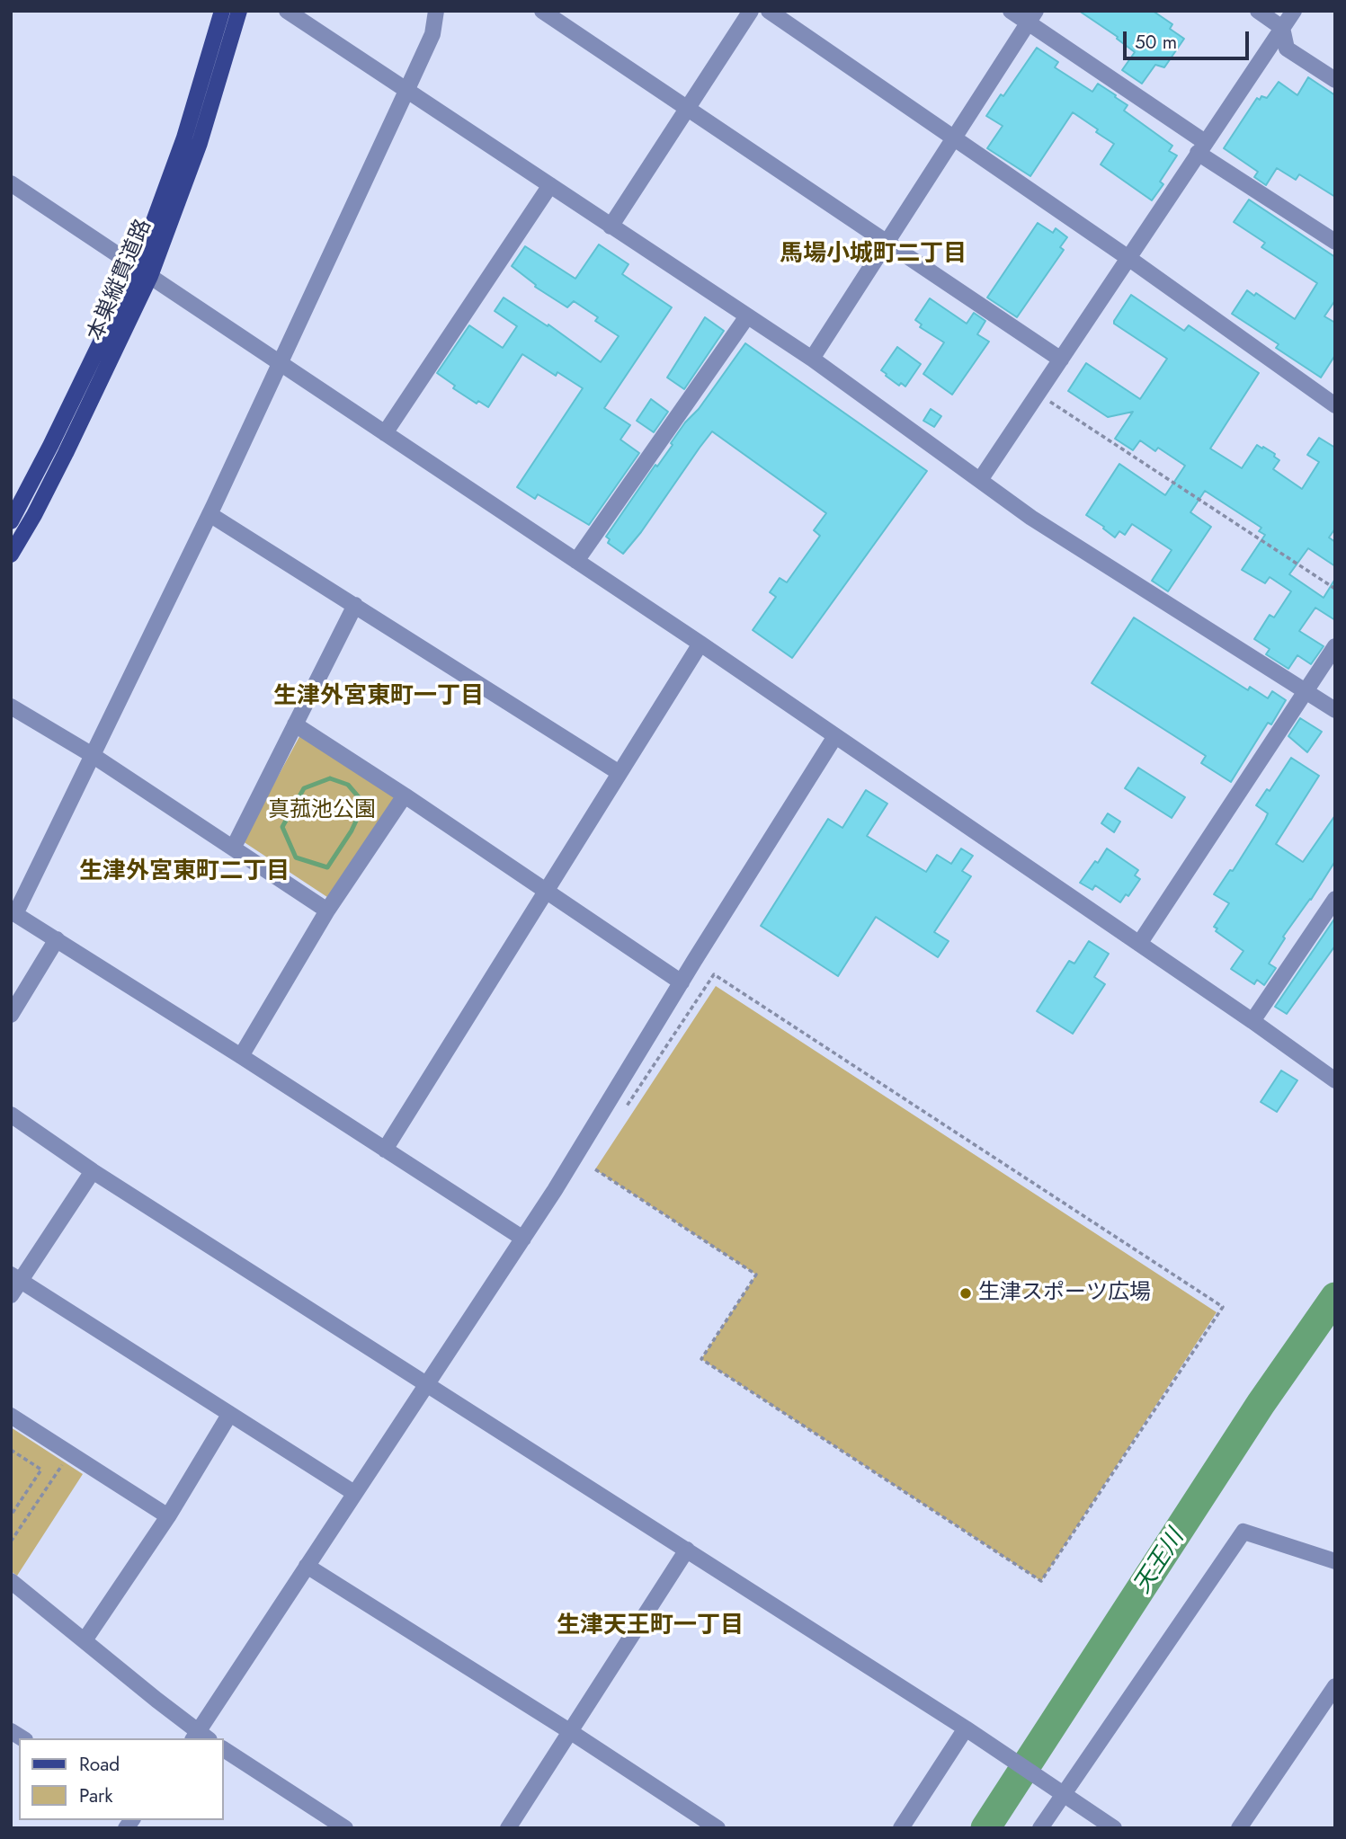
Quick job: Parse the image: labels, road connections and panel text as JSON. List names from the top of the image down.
{
  "streets": {
    "main road": ["本巣縦貫道路"]
  },
  "districts": [
    "馬場小城町二丁目",
    "生津外宮東町一丁目",
    "生津外宮東町二丁目",
    "生津天王町一丁目"
  ],
  "water": ["天王川"],
  "parks": ["真菰池公園"],
  "places": ["生津スポーツ広場"],
  "legend": ["Road", "Park"],
  "scale_bar": "50 m"
}
